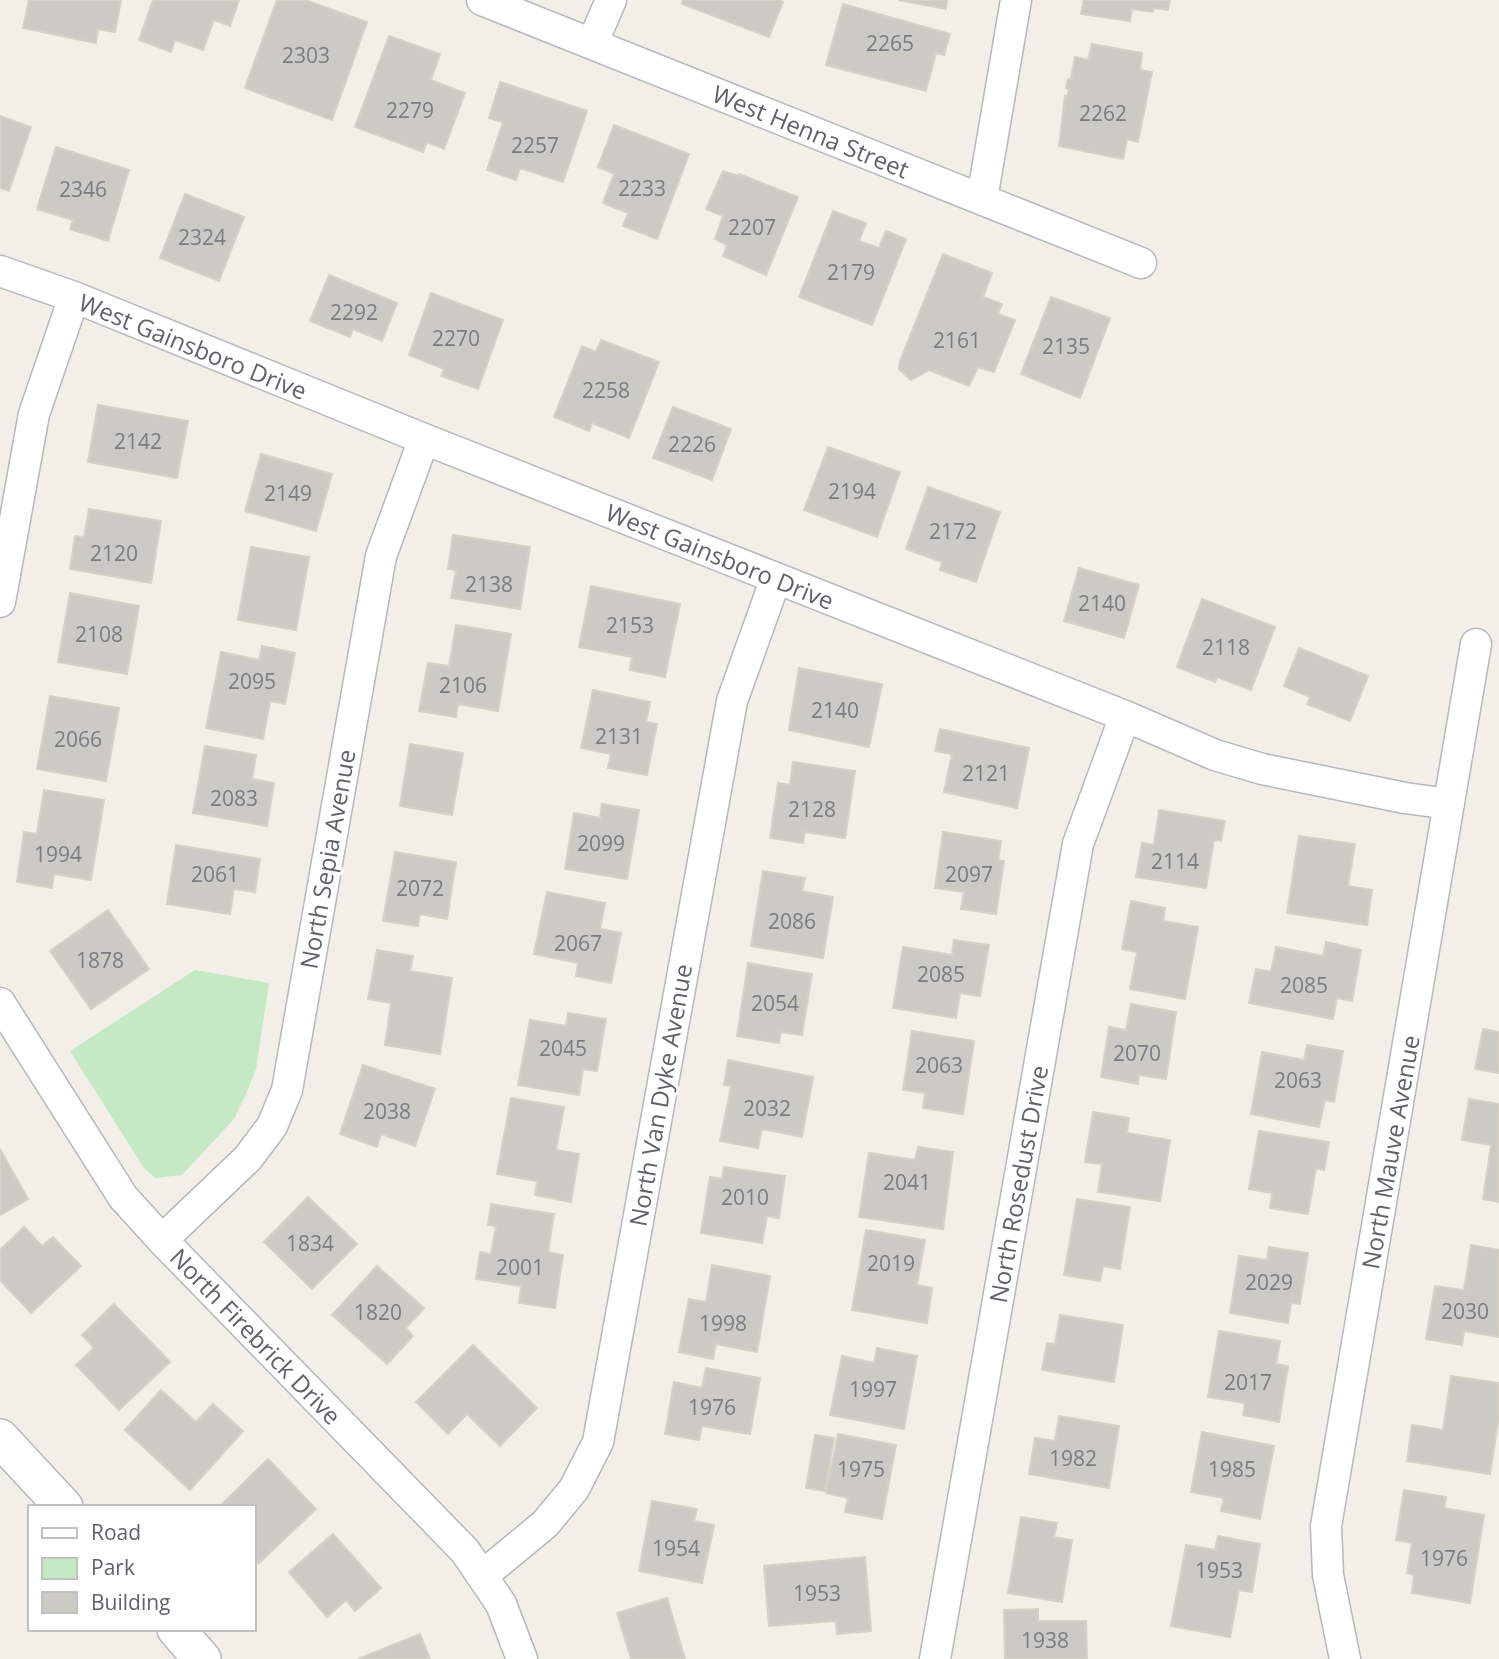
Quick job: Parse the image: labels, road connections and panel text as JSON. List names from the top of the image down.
{
  "streets": {
    "street": [
      "West Henna Street",
      "West Gainsboro Drive",
      "North Sepia Avenue",
      "North Van Dyke Avenue",
      "North Mauve Avenue",
      "North Rosedust Drive",
      "North Firebrick Drive"
    ]
  },
  "crossings": [
    ["West Gainsboro Drive", "North Sepia Avenue"],
    ["West Gainsboro Drive", "North Van Dyke Avenue"],
    ["West Gainsboro Drive", "North Mauve Avenue"],
    ["West Gainsboro Drive", "North Rosedust Drive"],
    ["North Sepia Avenue", "North Firebrick Drive"],
    ["North Van Dyke Avenue", "North Firebrick Drive"]
  ],
  "house_numbers": [
    "2265",
    "2303",
    "2279",
    "2262",
    "2257",
    "2233",
    "2346",
    "2207",
    "2324",
    "2179",
    "2292",
    "2270",
    "2161",
    "2135",
    "2258",
    "2142",
    "2226",
    "2194",
    "2149",
    "2172",
    "2120",
    "2138",
    "2140",
    "2153",
    "2108",
    "2118",
    "2095",
    "2106",
    "2140",
    "2131",
    "2066",
    "2121",
    "2083",
    "2128",
    "2099",
    "1994",
    "2114",
    "2061",
    "2097",
    "2072",
    "2086",
    "2067",
    "1878",
    "2085",
    "2085",
    "2054",
    "2045",
    "2070",
    "2063",
    "2063",
    "2032",
    "2038",
    "2041",
    "2010",
    "1834",
    "2019",
    "2001",
    "2029",
    "2030",
    "1820",
    "1998",
    "2017",
    "1997",
    "1976",
    "1982",
    "1975",
    "1985",
    "1954",
    "1976",
    "1953",
    "1953",
    "1938"
  ],
  "legend": ["Road", "Park", "Building"]
}
